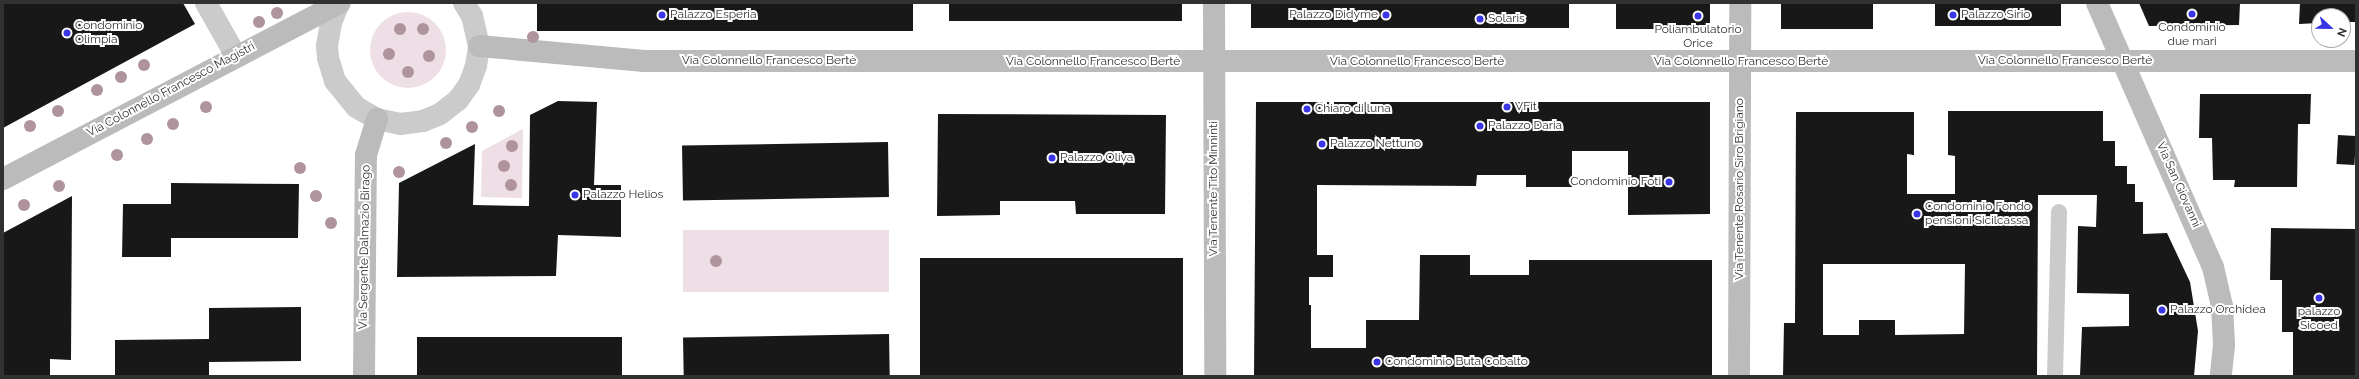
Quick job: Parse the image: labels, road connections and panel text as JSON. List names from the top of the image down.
{
  "streets": {
    "street": [
      "Via Colonnello Francesco Bertè",
      "Via Colonnello Francesco Magistri",
      "Via San Giovanni",
      "Via Tenente Tito Minninti",
      "Via Tenente Rosario Siro Brigiano",
      "Via Sergente Dalmazio Birago"
    ]
  },
  "crossings": [
    ["Via Colonnello Francesco Bertè", "Via San Giovanni"],
    ["Via Colonnello Francesco Bertè", "Via Tenente Tito Minninti"],
    ["Via Colonnello Francesco Bertè", "Via Tenente Rosario Siro Brigiano"]
  ],
  "places": [
    "Condominio due mari",
    "Palazzo Esperia",
    "Palazzo Didyme",
    "Palazzo Sirio",
    "Poliambulatorio Orice",
    "Solaris",
    "Condominio Olimpia",
    "VFit",
    "Chiaro di luna",
    "Palazzo Daria",
    "Palazzo Nettuno",
    "Palazzo Oliva",
    "Condominio Foti",
    "Palazzo Helios",
    "Condominio Fondo pensioni Sicilcassa",
    "palazzo Sicoed",
    "Palazzo Orchidea",
    "Condominio Buta Cobalto"
  ],
  "north": "right"
}
